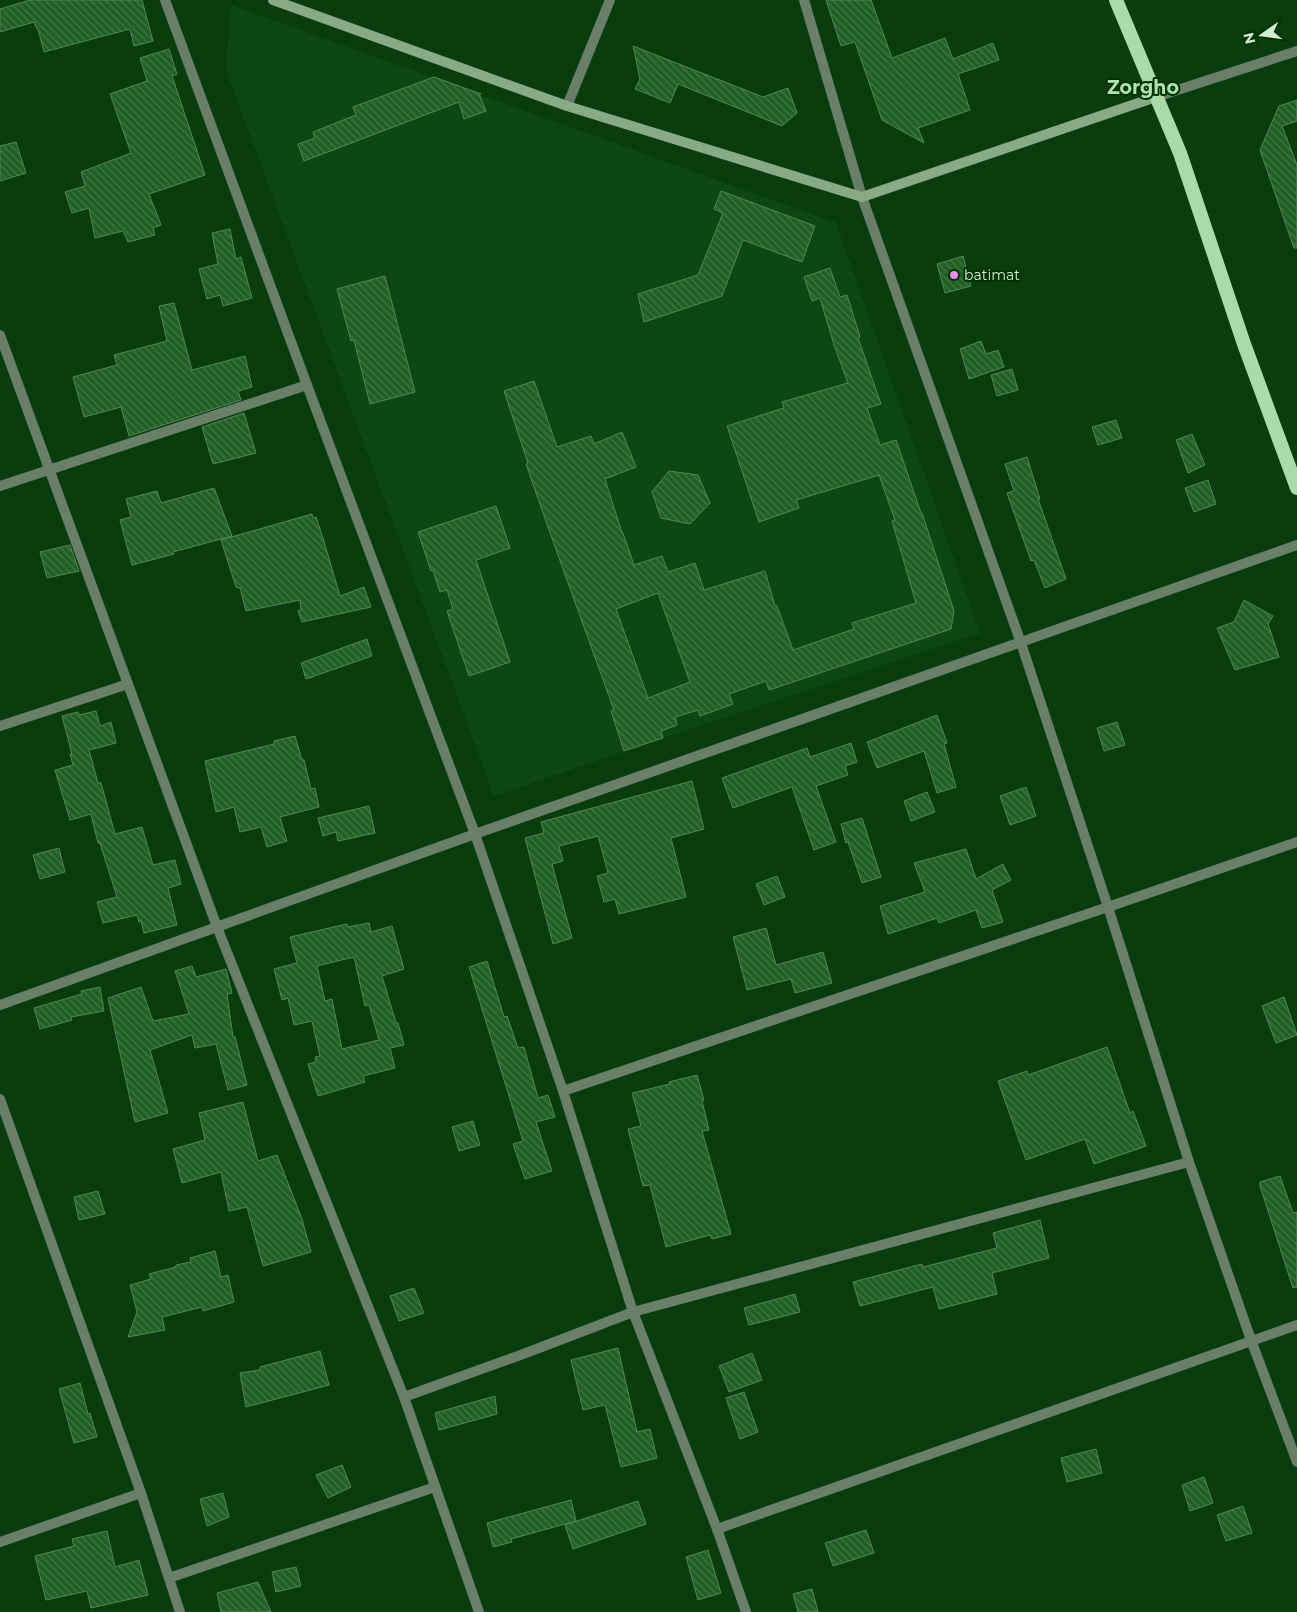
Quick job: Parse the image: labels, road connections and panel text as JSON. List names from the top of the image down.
{
  "districts": ["Zorgho"],
  "places": ["batimat"],
  "north": "left"
}
